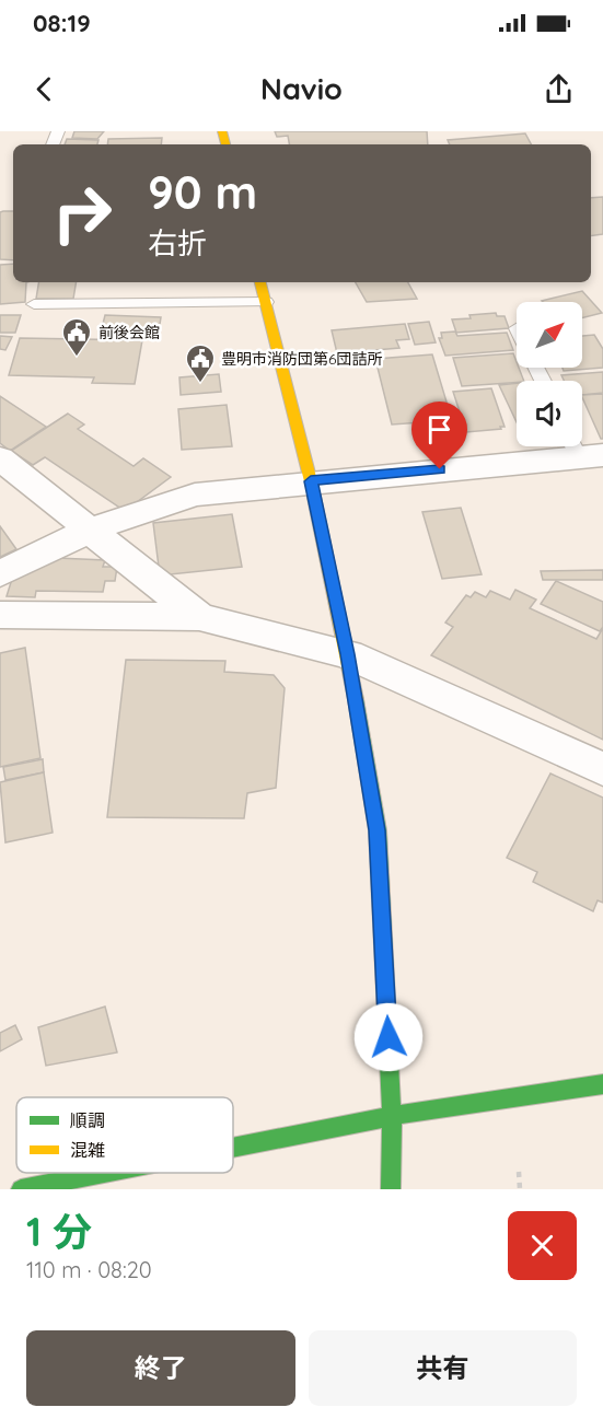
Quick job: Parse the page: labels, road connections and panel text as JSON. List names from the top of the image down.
{
  "places": {
    "public building": ["前後会館", "豊明市消防団第6団詰所"]
  },
  "legend": ["順調", "混雑"],
  "north": "top right",
  "page": {
    "status": "08:19",
    "header": "Navio",
    "turn": ["90 m", "右折"],
    "heading": ["1 分", "110 m · 08:20"],
    "buttons": ["終了", "共有"]
  }
}
